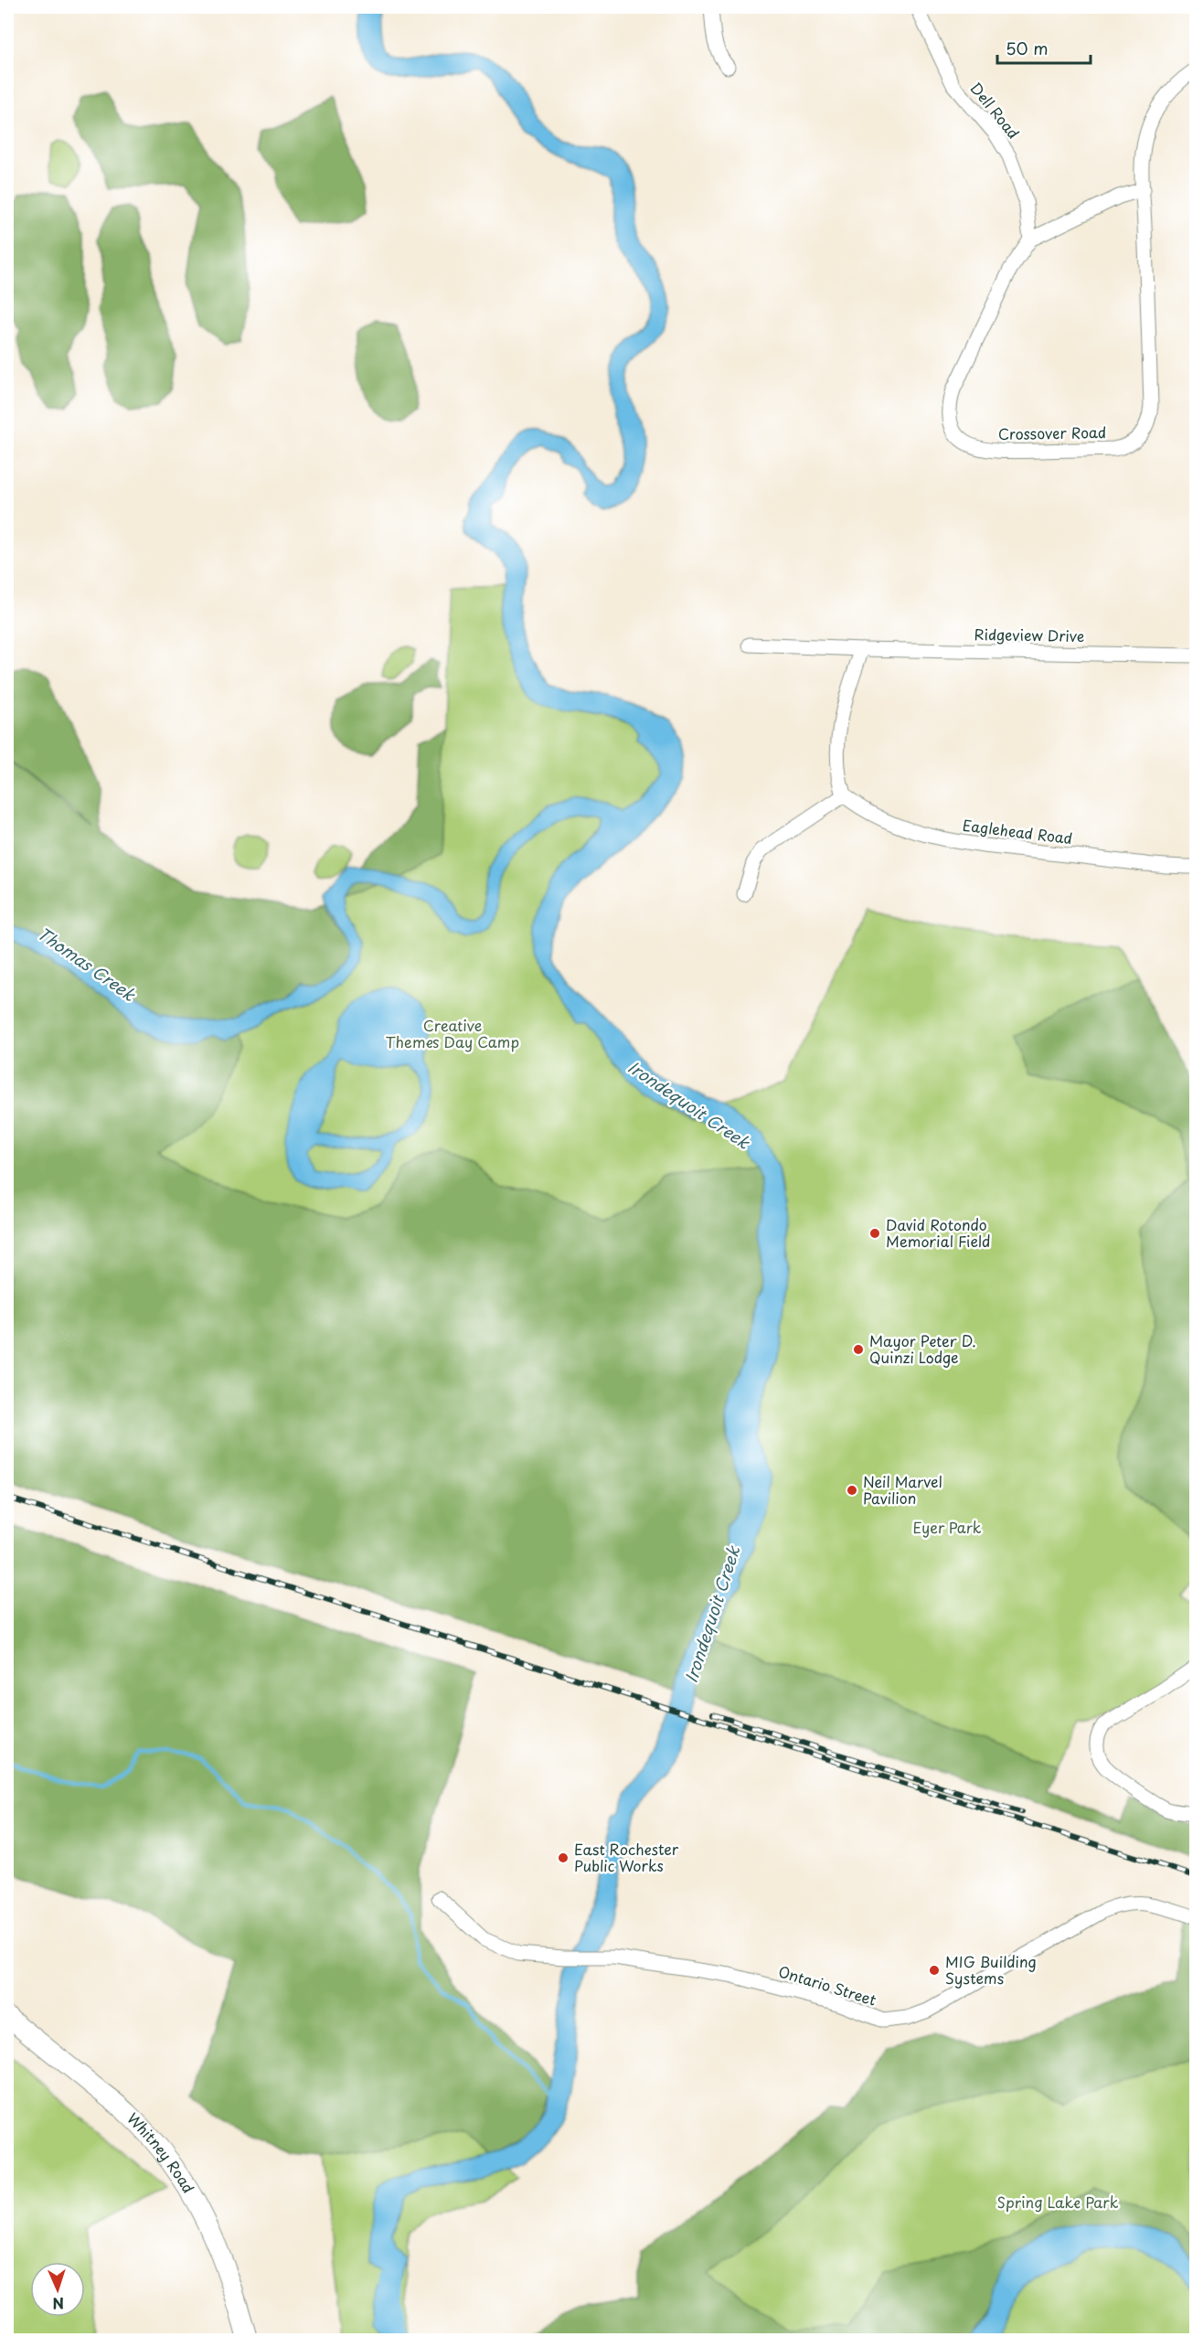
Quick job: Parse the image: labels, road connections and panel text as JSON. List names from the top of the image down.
{
  "streets": {
    "main road": ["Whitney Road"],
    "street": [
      "Dell Road",
      "Crossover Road",
      "Ridgeview Drive",
      "Eaglehead Road",
      "Ontario Street"
    ]
  },
  "crossings": [
    ["Dell Road", "Crossover Road"]
  ],
  "water": ["Thomas Creek", "Irondequoit Creek"],
  "parks": ["Creative Themes Day Camp", "Eyer Park", "Spring Lake Park"],
  "places": [
    "David Rotondo Memorial Field",
    "Mayor Peter D. Quinzi Lodge",
    "Neil Marvel Pavilion",
    "East Rochester Public Works",
    "MIG Building Systems"
  ],
  "scale_bar": "50 m",
  "north": "bottom"
}
